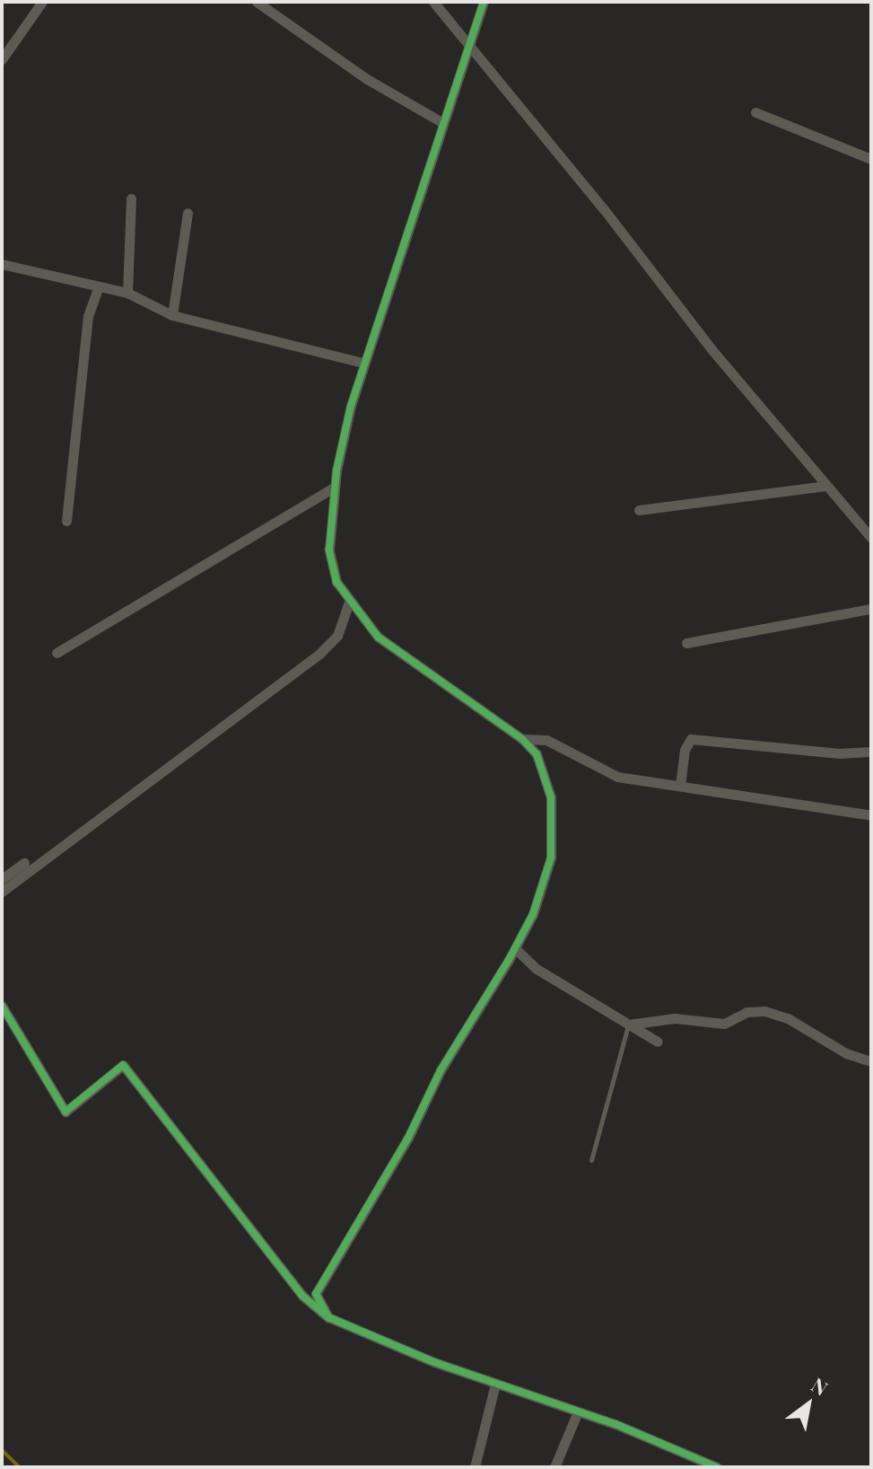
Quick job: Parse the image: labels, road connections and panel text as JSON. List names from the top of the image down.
{
  "north": "top right"
}
